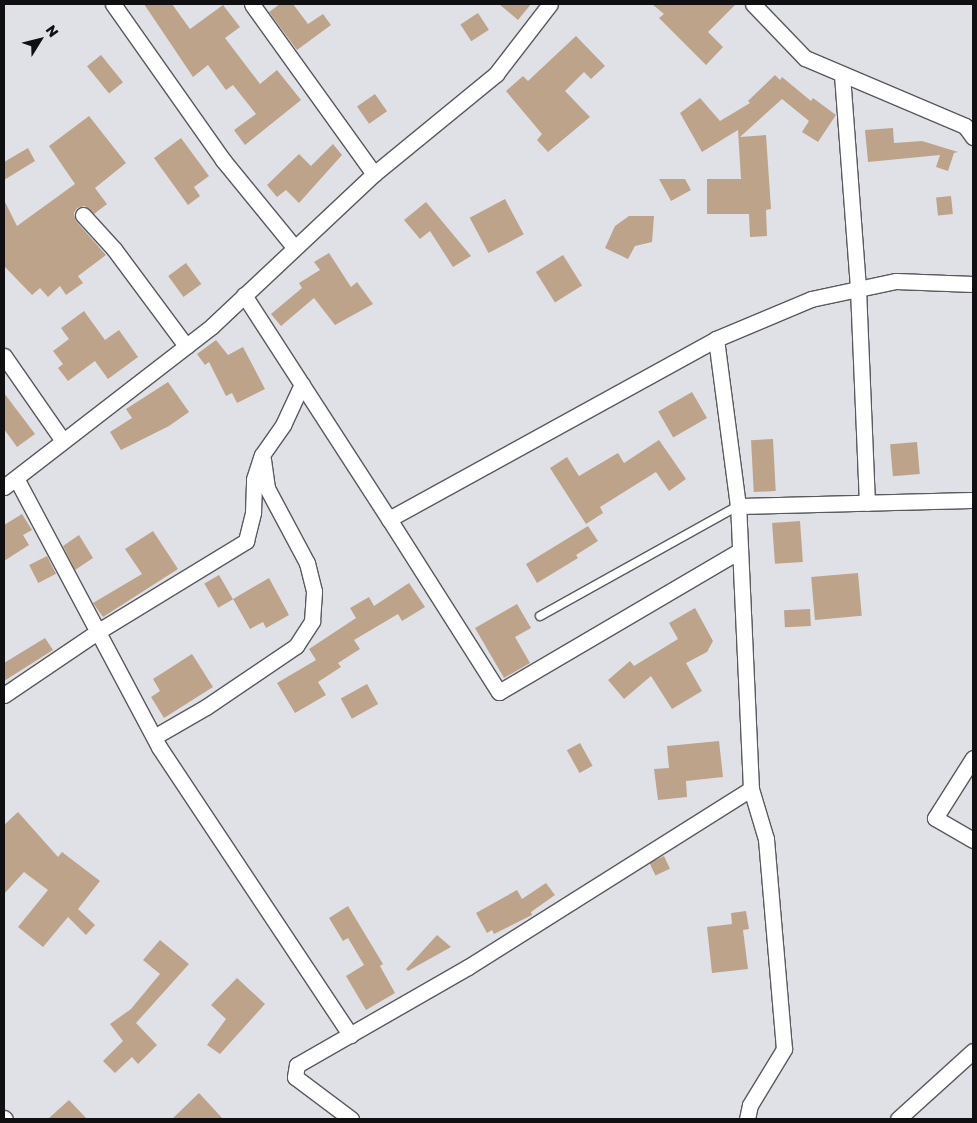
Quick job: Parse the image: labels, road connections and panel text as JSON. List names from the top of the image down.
{
  "north": "top right"
}
